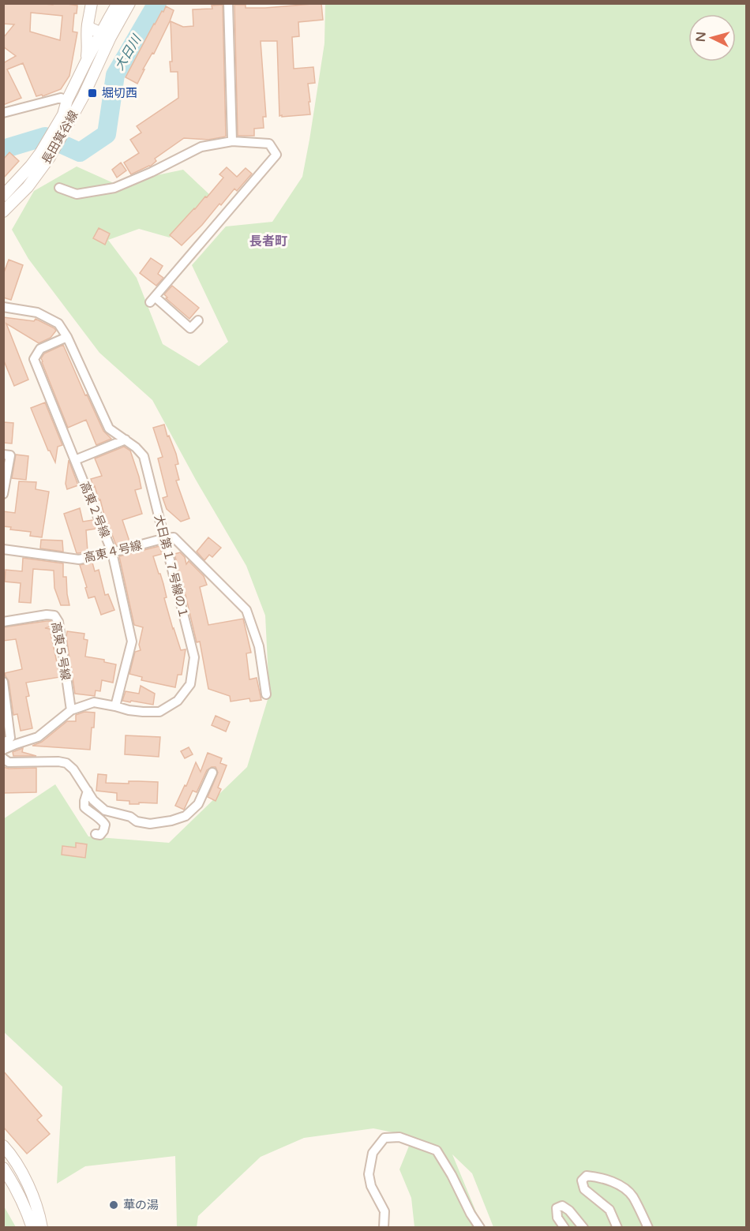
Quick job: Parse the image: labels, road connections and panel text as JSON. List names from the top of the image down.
{
  "streets": {
    "street": [
      "長田箕谷線",
      "高東２号線",
      "高東４号線",
      "大日第１７号線の１",
      "高東５号線"
    ]
  },
  "crossings": [
    ["高東２号線", "高東４号線"],
    ["高東２号線", "大日第１７号線の１"],
    ["高東４号線", "大日第１７号線の１"],
    ["大日第１７号線の１", "高東５号線"]
  ],
  "districts": ["長者町"],
  "water": ["大日川"],
  "places": {
    "transit": ["堀切西"],
    "other": ["華の湯"]
  },
  "north": "left"
}
